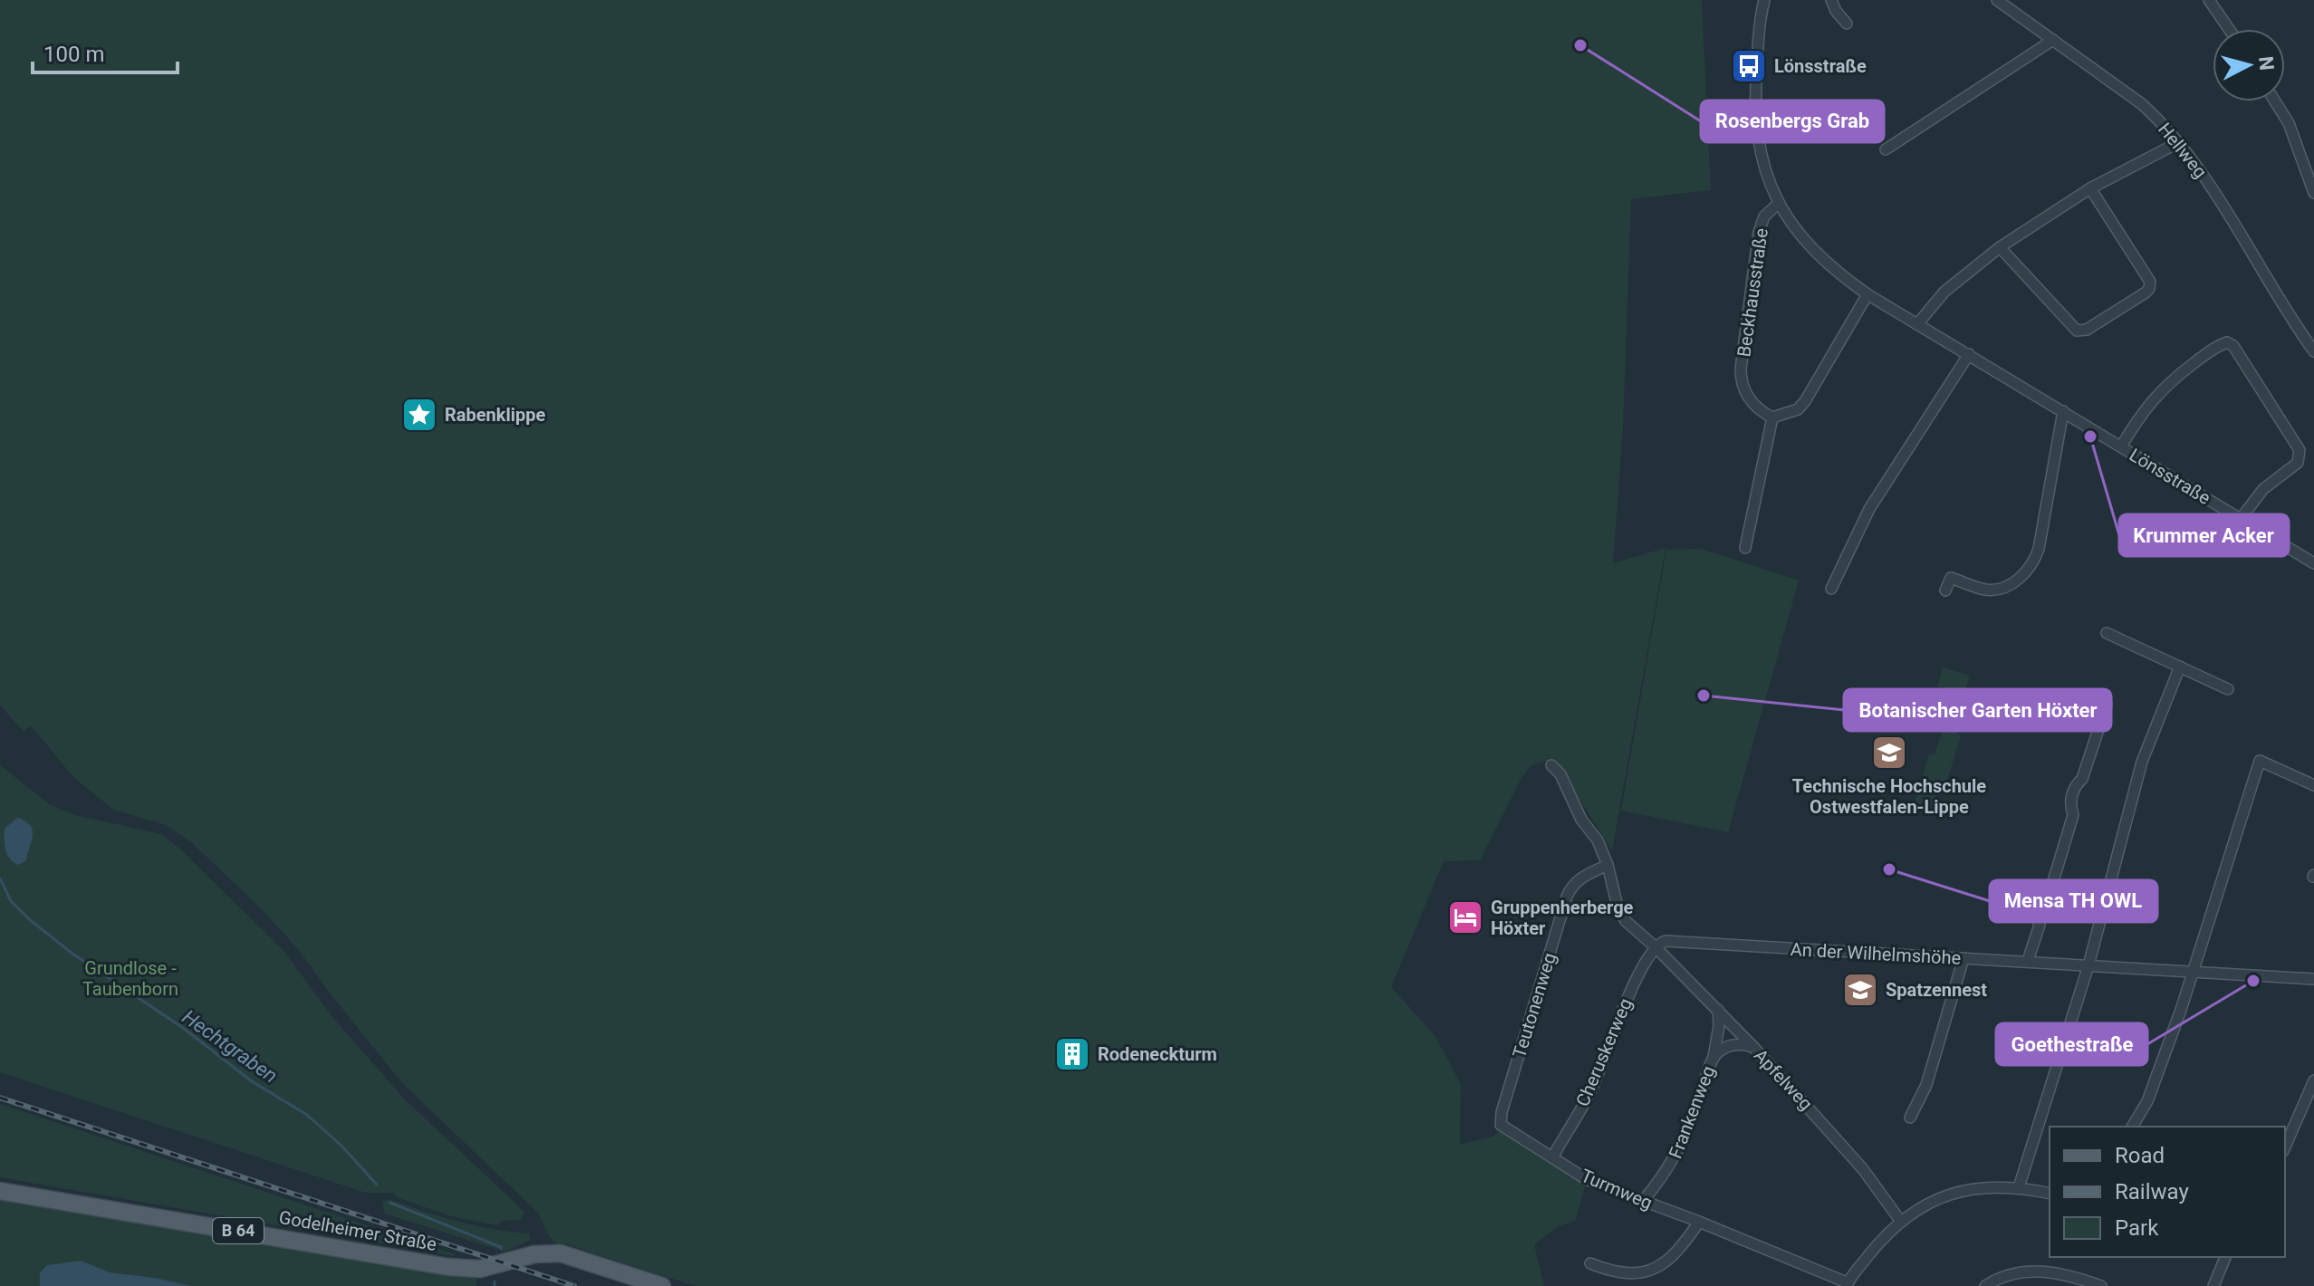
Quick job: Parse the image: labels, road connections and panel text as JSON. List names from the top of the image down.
{
  "streets": {
    "main road": ["B 64", "Godelheimer Straße"],
    "street": [
      "Hellweg",
      "Beckhausstraße",
      "Lönsstraße",
      "An der Wilhelmshöhe",
      "Teutonenweg",
      "Cheruskerweg",
      "Apfelweg",
      "Frankenweg",
      "Turmweg"
    ]
  },
  "crossings": [
    ["Beckhausstraße", "Lönsstraße"],
    ["An der Wilhelmshöhe", "Cheruskerweg"],
    ["An der Wilhelmshöhe", "Apfelweg"],
    ["Teutonenweg", "Turmweg"],
    ["Cheruskerweg", "Apfelweg"],
    ["Cheruskerweg", "Turmweg"],
    ["Apfelweg", "Frankenweg"],
    ["Frankenweg", "Turmweg"]
  ],
  "water": ["Hechtgraben"],
  "parks": ["Grundlose - Taubenborn"],
  "places": {
    "other": [
      "Rosenbergs Grab",
      "Krummer Acker",
      "Botanischer Garten Höxter",
      "Mensa TH OWL",
      "Goethestraße"
    ],
    "bus stop": ["Lönsstraße"],
    "place": ["Rabenklippe"],
    "school or university": ["Technische Hochschule Ostwestfalen-Lippe", "Spatzennest"],
    "hotel": ["Gruppenherberge Höxter"],
    "building": ["Rodeneckturm"]
  },
  "legend": ["Road", "Railway", "Park"],
  "scale_bar": "100 m",
  "north": "right"
}
